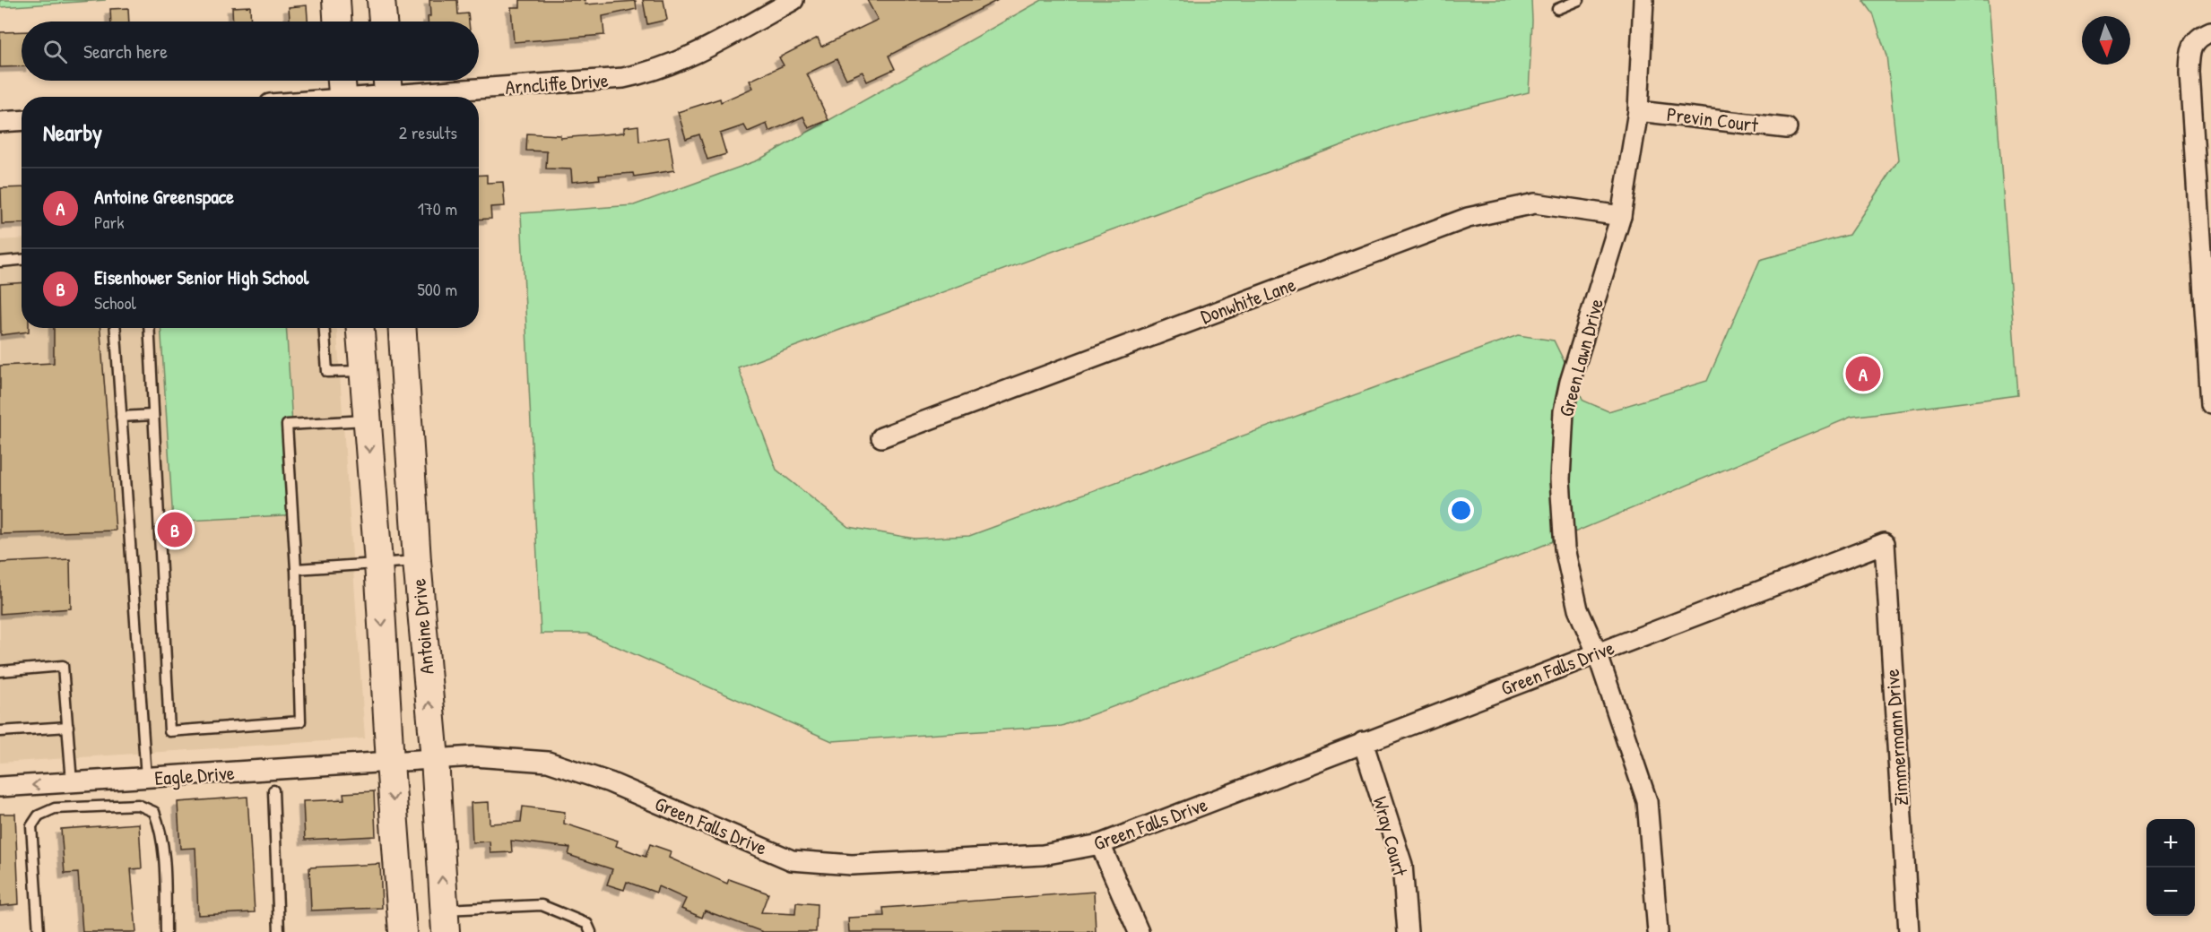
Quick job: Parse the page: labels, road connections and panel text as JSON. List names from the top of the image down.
{
  "streets": {
    "main road": ["Antoine Drive"],
    "street": [
      "Arncliffe Drive",
      "Previn Court",
      "Donwhite Lane",
      "Green Lawn Drive",
      "Green Falls Drive",
      "Zimmermann Drive",
      "Eagle Drive",
      "Wray Court"
    ]
  },
  "crossings": [
    ["Previn Court", "Green Lawn Drive"],
    ["Donwhite Lane", "Green Lawn Drive"],
    ["Green Lawn Drive", "Green Falls Drive"],
    ["Antoine Drive", "Green Falls Drive"],
    ["Antoine Drive", "Eagle Drive"],
    ["Green Falls Drive", "Zimmermann Drive"],
    ["Green Falls Drive", "Eagle Drive"],
    ["Green Falls Drive", "Wray Court"]
  ],
  "north": "bottom",
  "page": {
    "search": "Search here",
    "heading": ["Nearby", "2 results"],
    "list": [
      {
        "mark": "A",
        "name": "Antoine Greenspace",
        "note": "Park",
        "value": "170 m"
      },
      {
        "mark": "B",
        "name": "Eisenhower Senior High School",
        "note": "School",
        "value": "500 m"
      }
    ],
    "pins": ["A", "B"],
    "map_buttons": ["+", "−"]
  }
}
